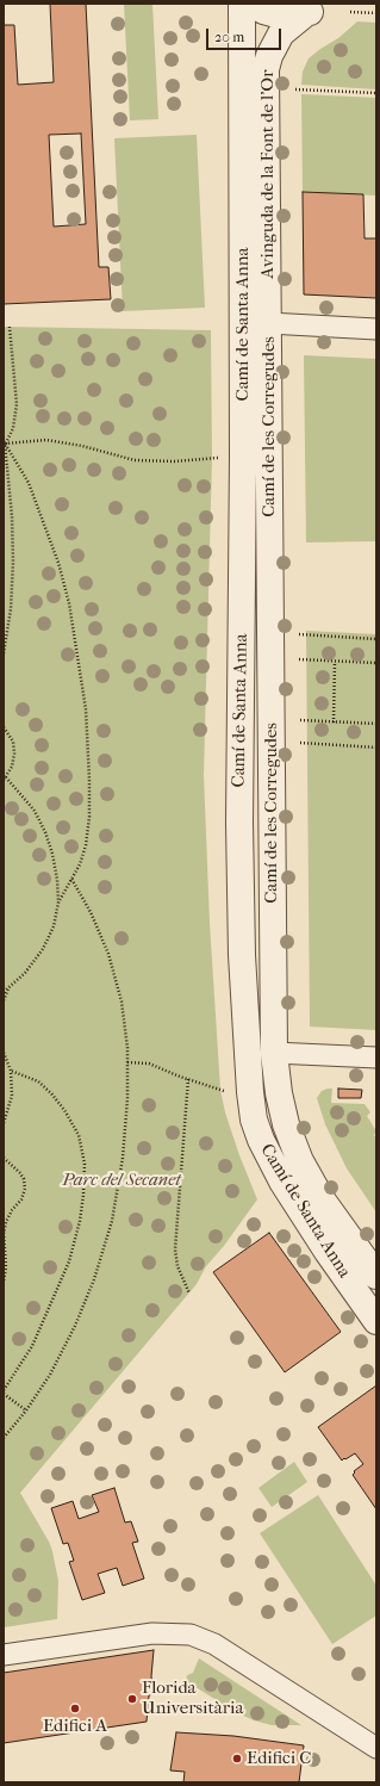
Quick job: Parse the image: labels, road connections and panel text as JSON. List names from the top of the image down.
{
  "streets": {
    "street": ["Avinguda de la Font de l'Or", "Camí de Santa Anna", "Camí de les Corregudes"]
  },
  "crossings": [
    ["Avinguda de la Font de l'Or", "Camí de les Corregudes"]
  ],
  "parks": ["Parc del Secanet"],
  "places": ["Florida Universitària", "Edifici A", "Edifici C"],
  "scale_bar": "20 m"
}
